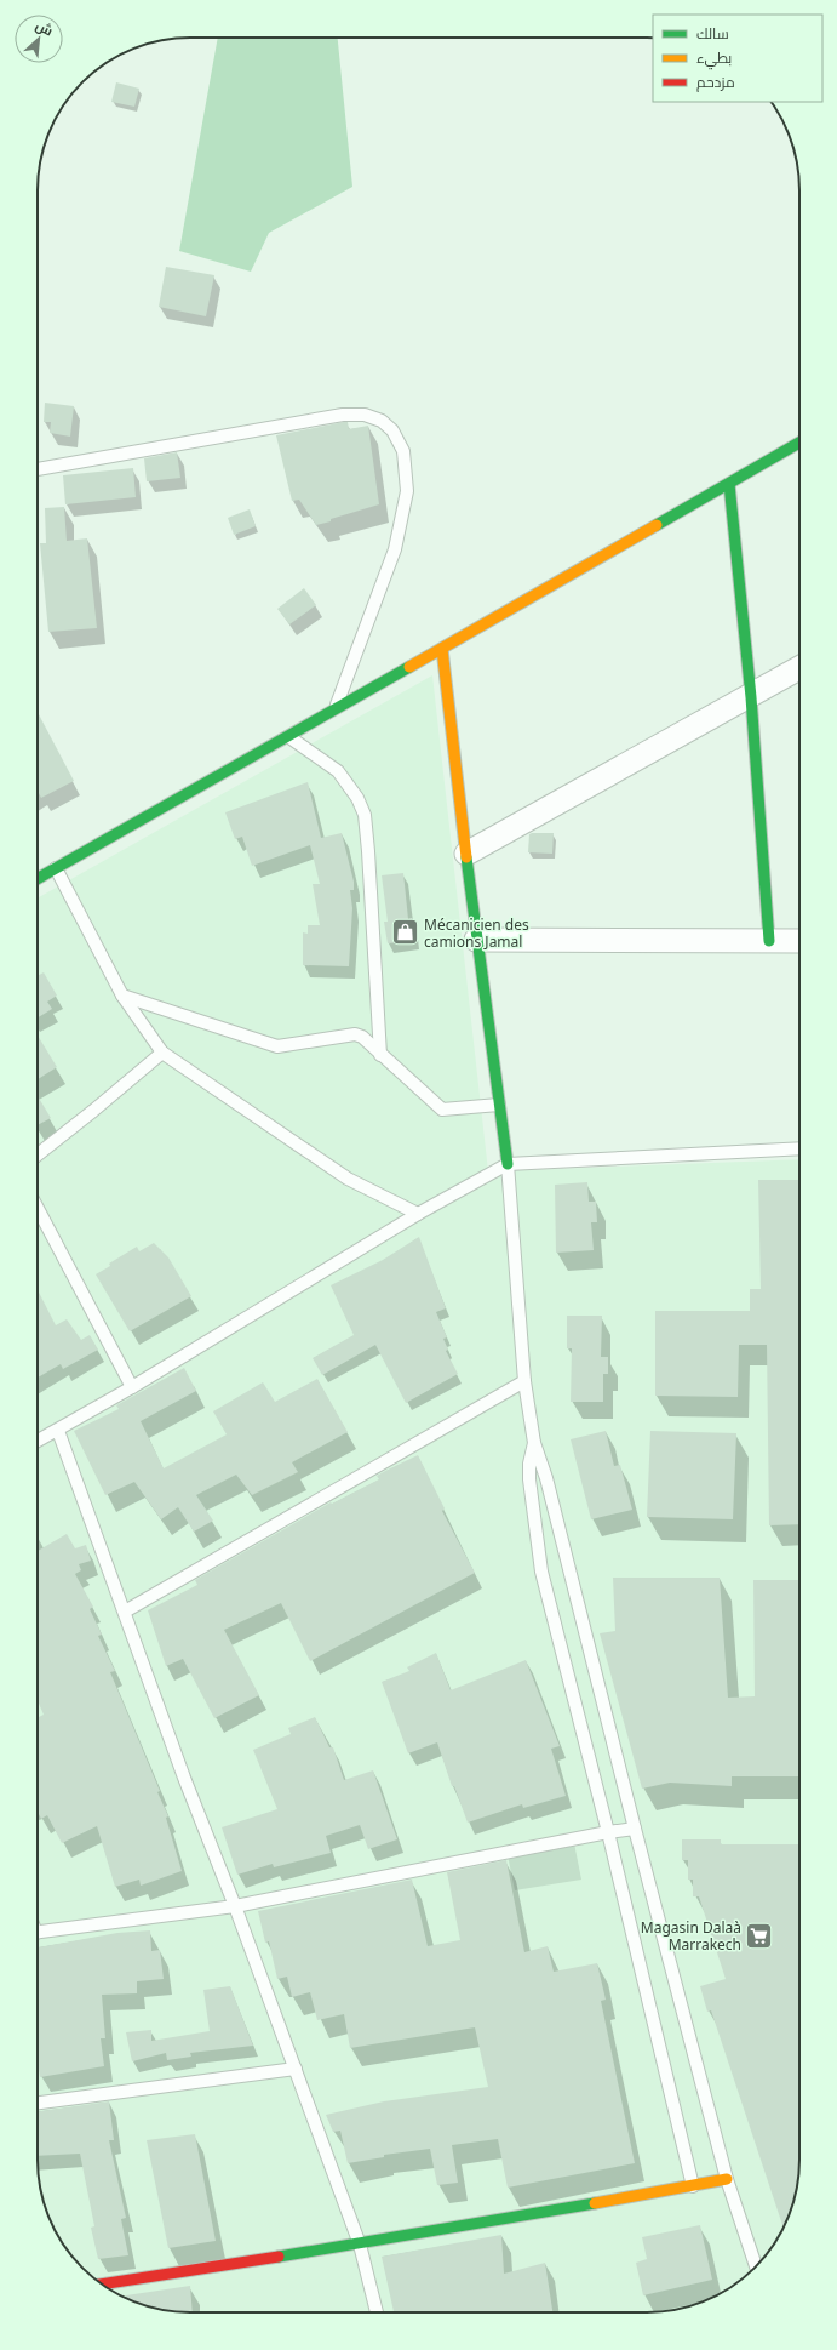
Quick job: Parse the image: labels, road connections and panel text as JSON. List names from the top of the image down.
{
  "places": {
    "shop": ["Mécanicien des camions Jamal"],
    "supermarket": ["Magasin Dalaà Marrakech"]
  },
  "legend": ["سالك", "بطيء", "مزدحم"],
  "north": "top right"
}
